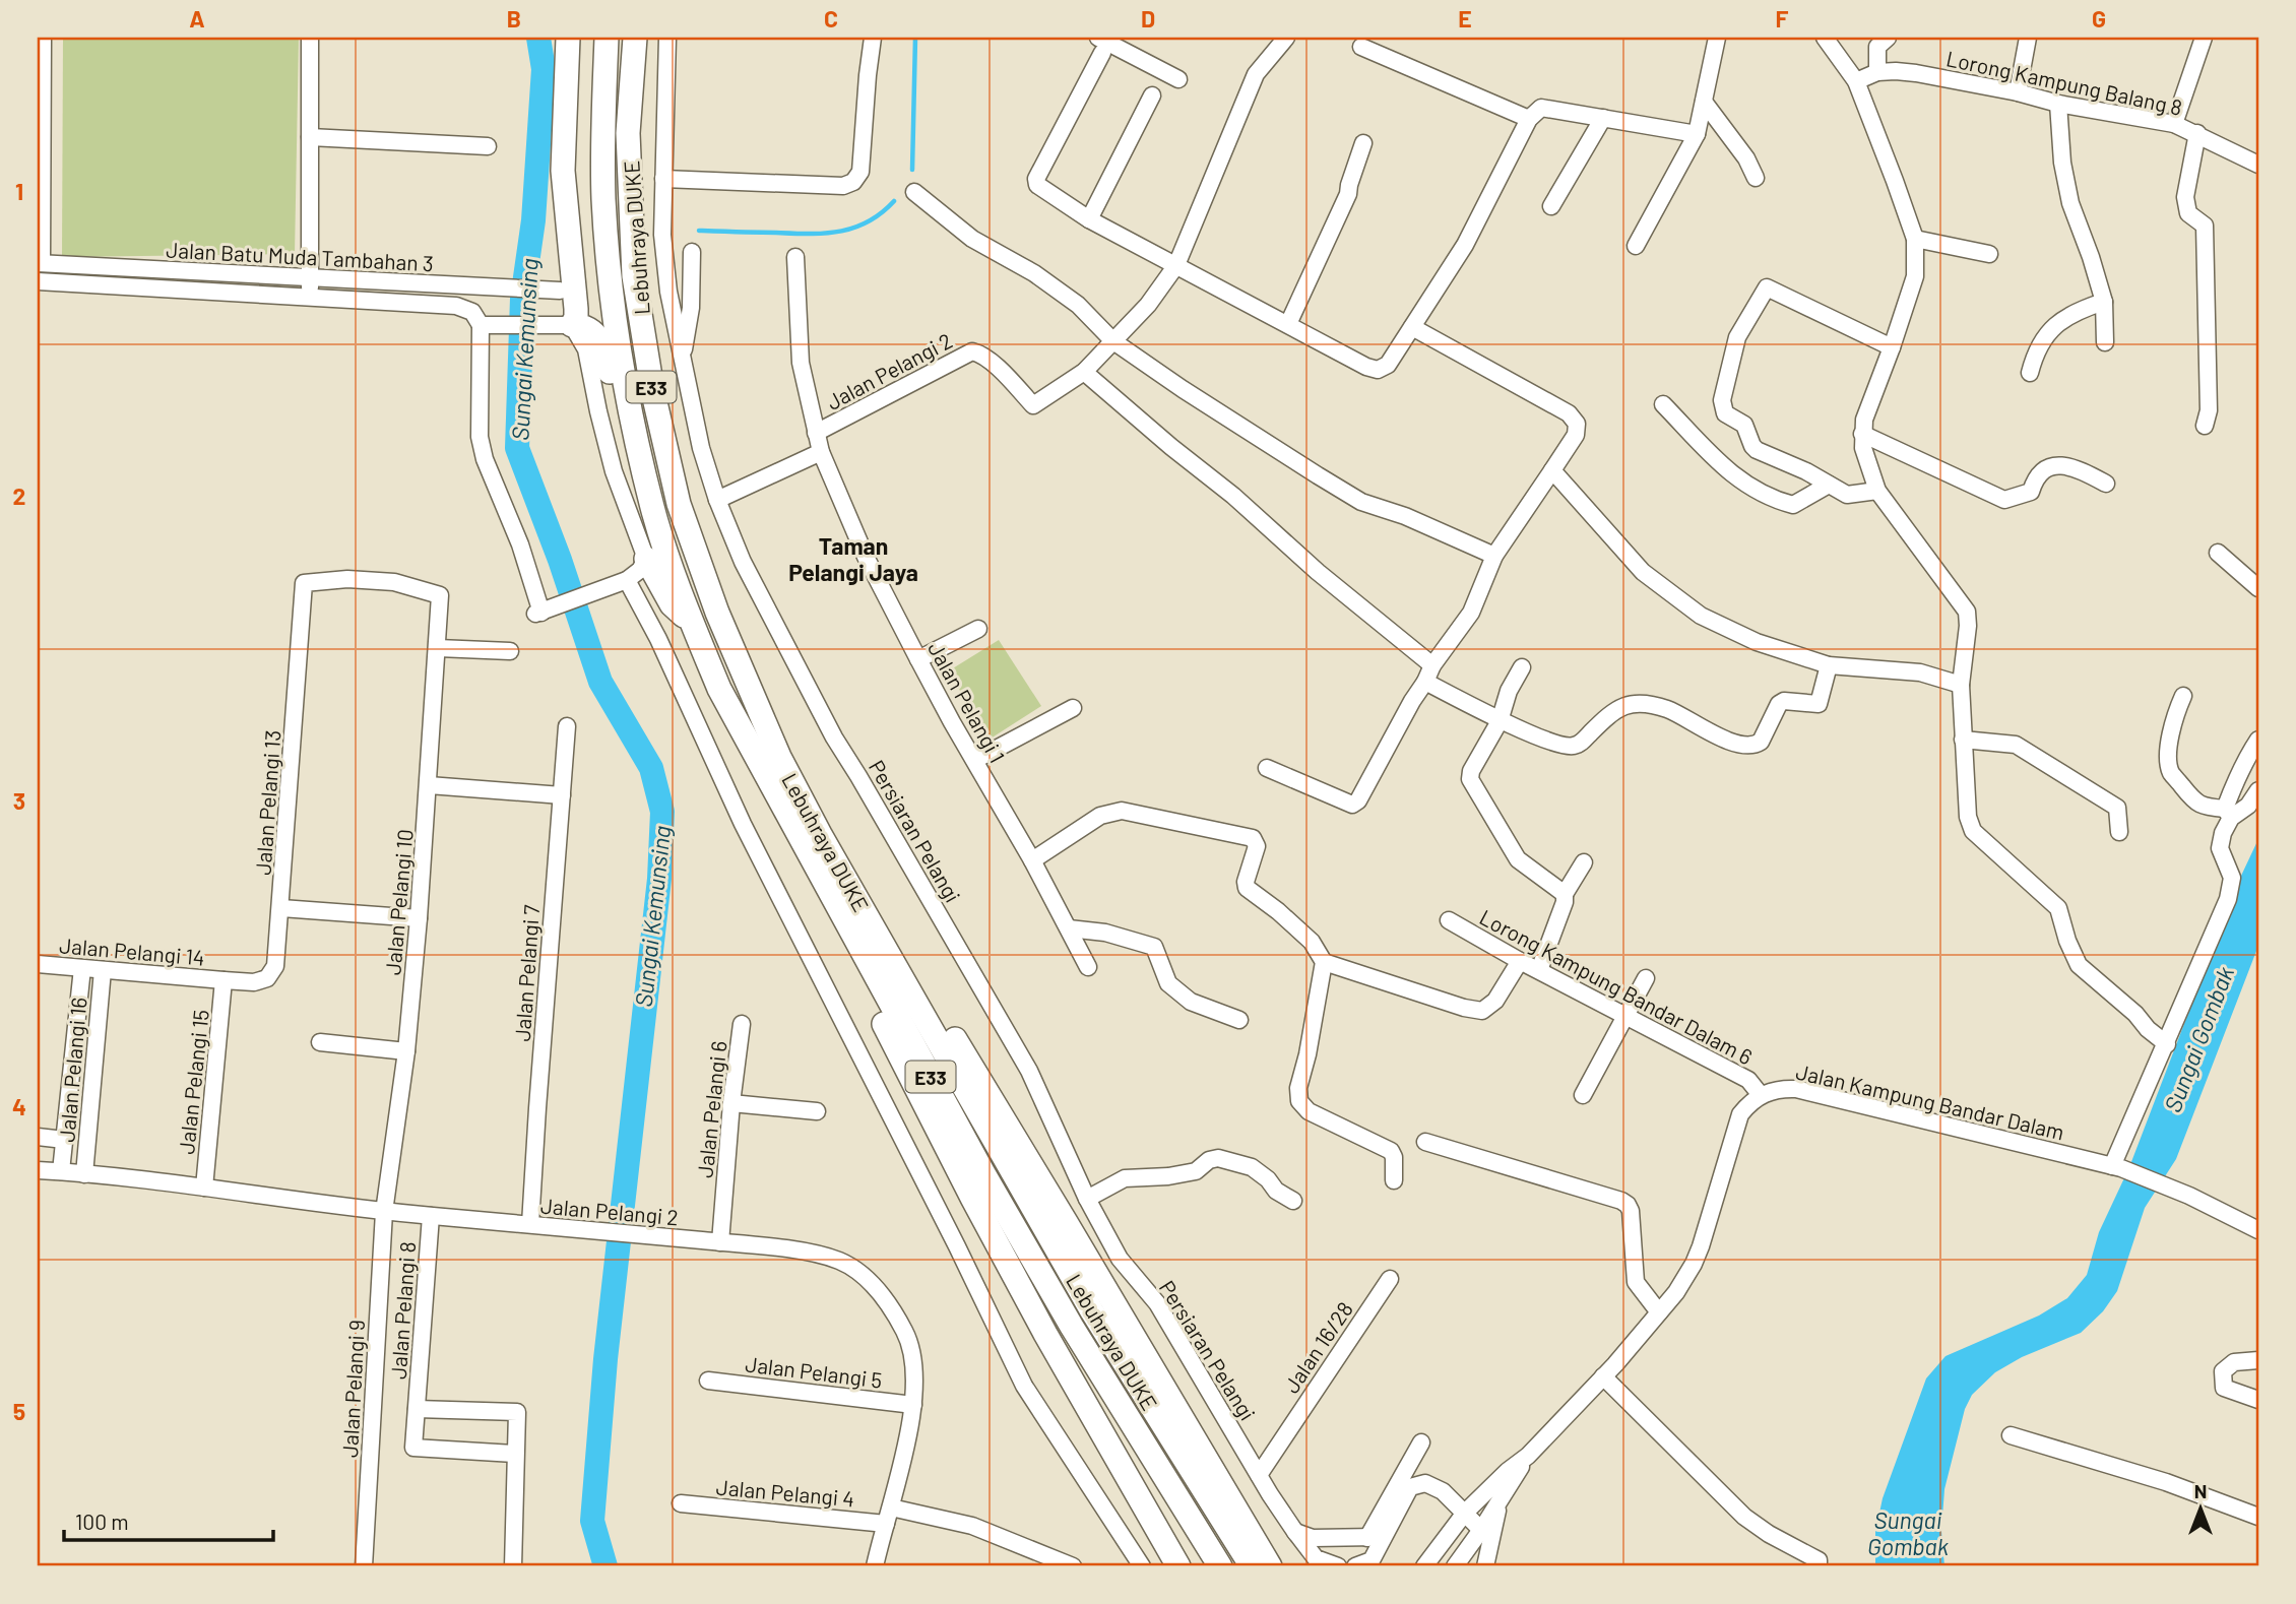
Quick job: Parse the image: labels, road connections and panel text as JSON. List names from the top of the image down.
{
  "streets": {
    "highway": ["Lebuhraya DUKE", "E33"],
    "street": [
      "Lorong Kampung Balang 8",
      "Jalan Batu Muda Tambahan 3",
      "Jalan Pelangi 2",
      "Jalan Pelangi 1",
      "Jalan Pelangi 13",
      "Persiaran Pelangi",
      "Jalan Pelangi 10",
      "Jalan Pelangi 14",
      "Jalan Pelangi 7",
      "Lorong Kampung Bandar Dalam 6",
      "Jalan Pelangi 16",
      "Jalan Pelangi 15",
      "Jalan Kampung Bandar Dalam",
      "Jalan Pelangi 6",
      "Jalan Pelangi 8",
      "Jalan 16/28",
      "Jalan Pelangi 5",
      "Jalan Pelangi 9",
      "Jalan Pelangi 4"
    ]
  },
  "crossings": [
    ["Jalan Pelangi 2", "Jalan Pelangi 1"],
    ["Jalan Pelangi 2", "Jalan Pelangi 10"],
    ["Jalan Pelangi 2", "Jalan Pelangi 7"],
    ["Jalan Pelangi 2", "Jalan Pelangi 16"],
    ["Jalan Pelangi 2", "Jalan Pelangi 15"],
    ["Jalan Pelangi 2", "Jalan Pelangi 6"],
    ["Jalan Pelangi 2", "Jalan Pelangi 8"],
    ["Jalan Pelangi 2", "Jalan Pelangi 5"],
    ["Jalan Pelangi 2", "Jalan Pelangi 9"],
    ["Jalan Pelangi 2", "Jalan Pelangi 4"],
    ["Jalan Pelangi 13", "Jalan Pelangi 10"],
    ["Jalan Pelangi 13", "Jalan Pelangi 14"],
    ["Jalan Pelangi 13", "Jalan Pelangi 15"],
    ["Persiaran Pelangi", "Jalan 16/28"],
    ["Jalan Pelangi 10", "Jalan Pelangi 9"],
    ["Jalan Pelangi 14", "Jalan Pelangi 16"],
    ["Jalan Pelangi 14", "Jalan Pelangi 15"],
    ["Lorong Kampung Bandar Dalam 6", "Jalan Kampung Bandar Dalam"]
  ],
  "districts": ["Taman Pelangi Jaya"],
  "water": ["Sungai Kemunsing", "Sungai Gombak"],
  "scale_bar": "100 m",
  "north": "top",
  "grid": {
    "columns": [
      "A",
      "B",
      "C",
      "D",
      "E",
      "F",
      "G"
    ],
    "rows": [
      "1",
      "2",
      "3",
      "4",
      "5"
    ]
  }
}
